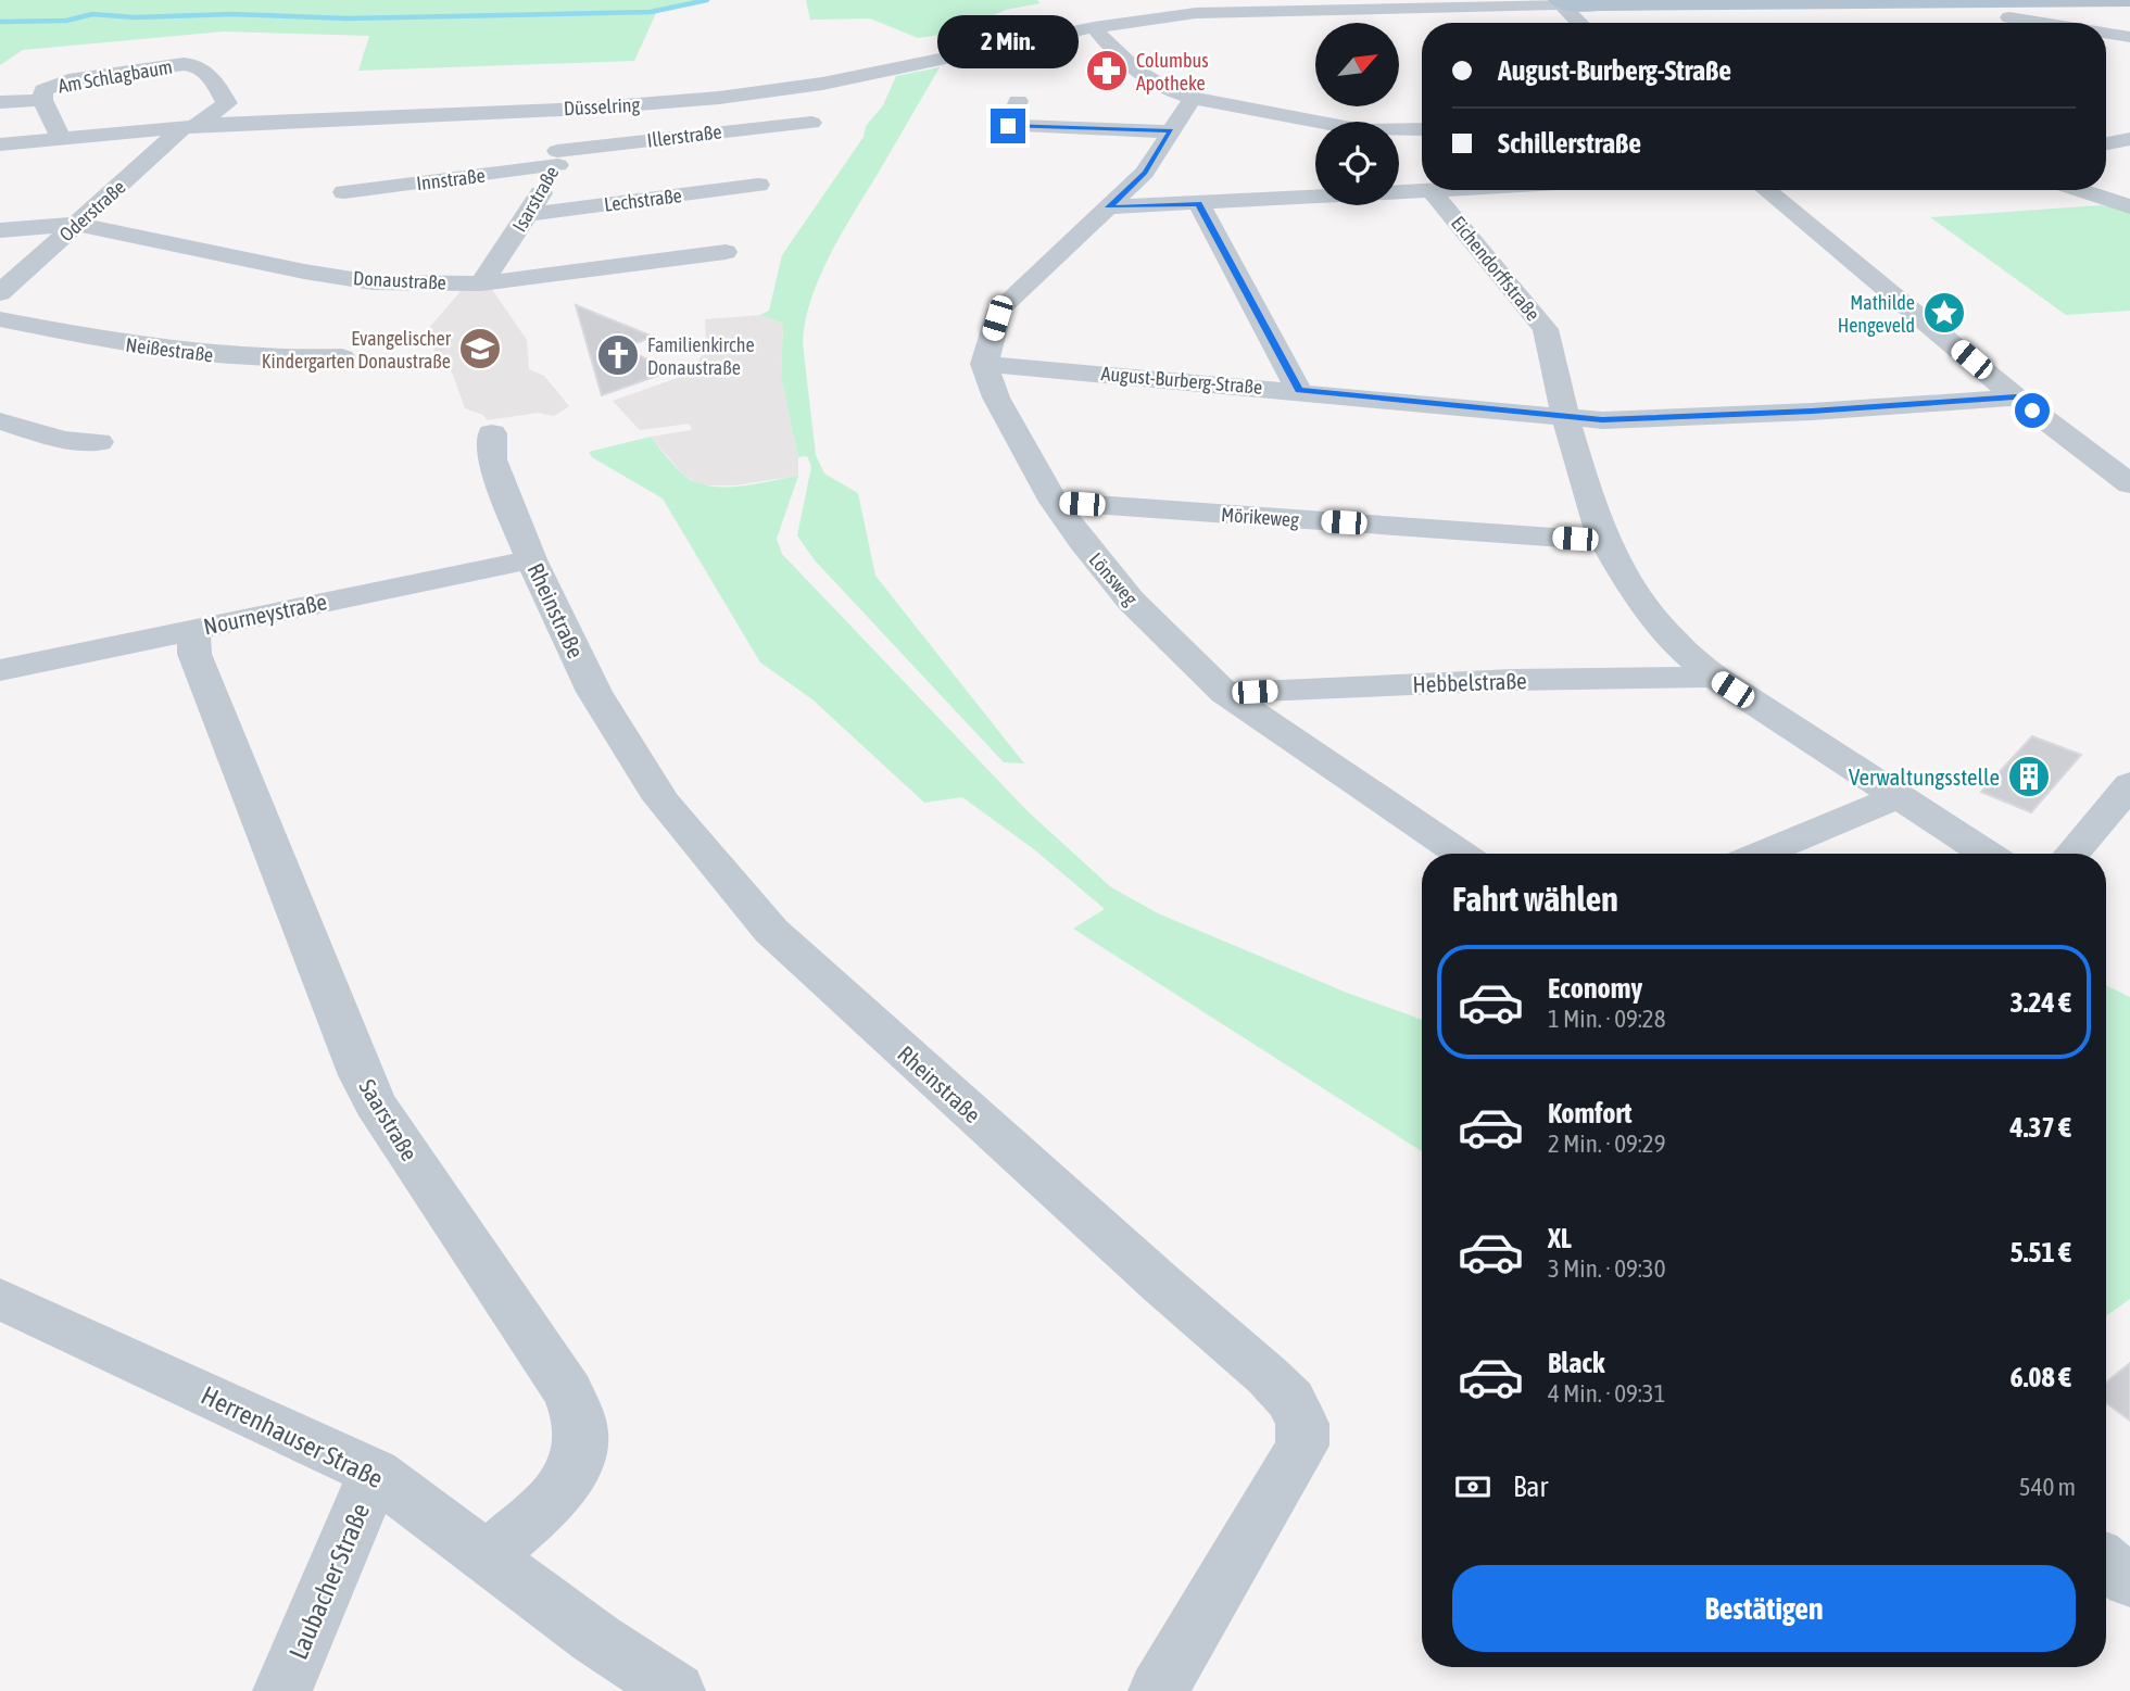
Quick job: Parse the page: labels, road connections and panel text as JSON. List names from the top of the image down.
{
  "streets": {
    "street": [
      "Am Schlagbaum",
      "Düsselring",
      "Illerstraße",
      "Innstraße",
      "Isarstraße",
      "Lechstraße",
      "Oderstraße",
      "Eichendorffstraße",
      "Donaustraße",
      "Neißestraße",
      "August-Burberg-Straße",
      "Mörikeweg",
      "Lönsweg",
      "Rheinstraße",
      "Nourneystraße",
      "Hebbelstraße",
      "Saarstraße",
      "Herrenhauser Straße",
      "Laubacher Straße"
    ]
  },
  "crossings": [
    ["Am Schlagbaum", "Düsselring"],
    ["Am Schlagbaum", "Oderstraße"],
    ["Düsselring", "Isarstraße"],
    ["Düsselring", "Oderstraße"],
    ["Illerstraße", "Innstraße"],
    ["Illerstraße", "Isarstraße"],
    ["Innstraße", "Isarstraße"],
    ["Isarstraße", "Lechstraße"],
    ["Isarstraße", "Donaustraße"],
    ["Oderstraße", "Donaustraße"],
    ["Eichendorffstraße", "August-Burberg-Straße"],
    ["Eichendorffstraße", "Mörikeweg"],
    ["Eichendorffstraße", "Hebbelstraße"],
    ["August-Burberg-Straße", "Lönsweg"],
    ["Mörikeweg", "Lönsweg"],
    ["Lönsweg", "Hebbelstraße"],
    ["Rheinstraße", "Nourneystraße"],
    ["Nourneystraße", "Saarstraße"],
    ["Saarstraße", "Herrenhauser Straße"],
    ["Herrenhauser Straße", "Laubacher Straße"]
  ],
  "places": {
    "pharmacy": ["Columbus Apotheke"],
    "place": ["Mathilde Hengeveld"],
    "school or university": ["Evangelischer Kindergarten Donaustraße"],
    "church": ["Familienkirche Donaustraße"],
    "building": ["Verwaltungsstelle"]
  },
  "north": "top right",
  "page": {
    "bubble": "2 Min.",
    "banner": ["August-Burberg-Straße", "Schillerstraße"],
    "heading": "Fahrt wählen",
    "list": [
      {
        "name": "Economy",
        "note": "1 Min. · 09:28",
        "value": "3.24 €"
      },
      {
        "name": "Komfort",
        "note": "2 Min. · 09:29",
        "value": "4.37 €"
      },
      {
        "name": "XL",
        "note": "3 Min. · 09:30",
        "value": "5.51 €"
      },
      {
        "name": "Black",
        "note": "4 Min. · 09:31",
        "value": "6.08 €"
      }
    ],
    "pay": ["Bar", "540 m"],
    "buttons": "Bestätigen"
  }
}
